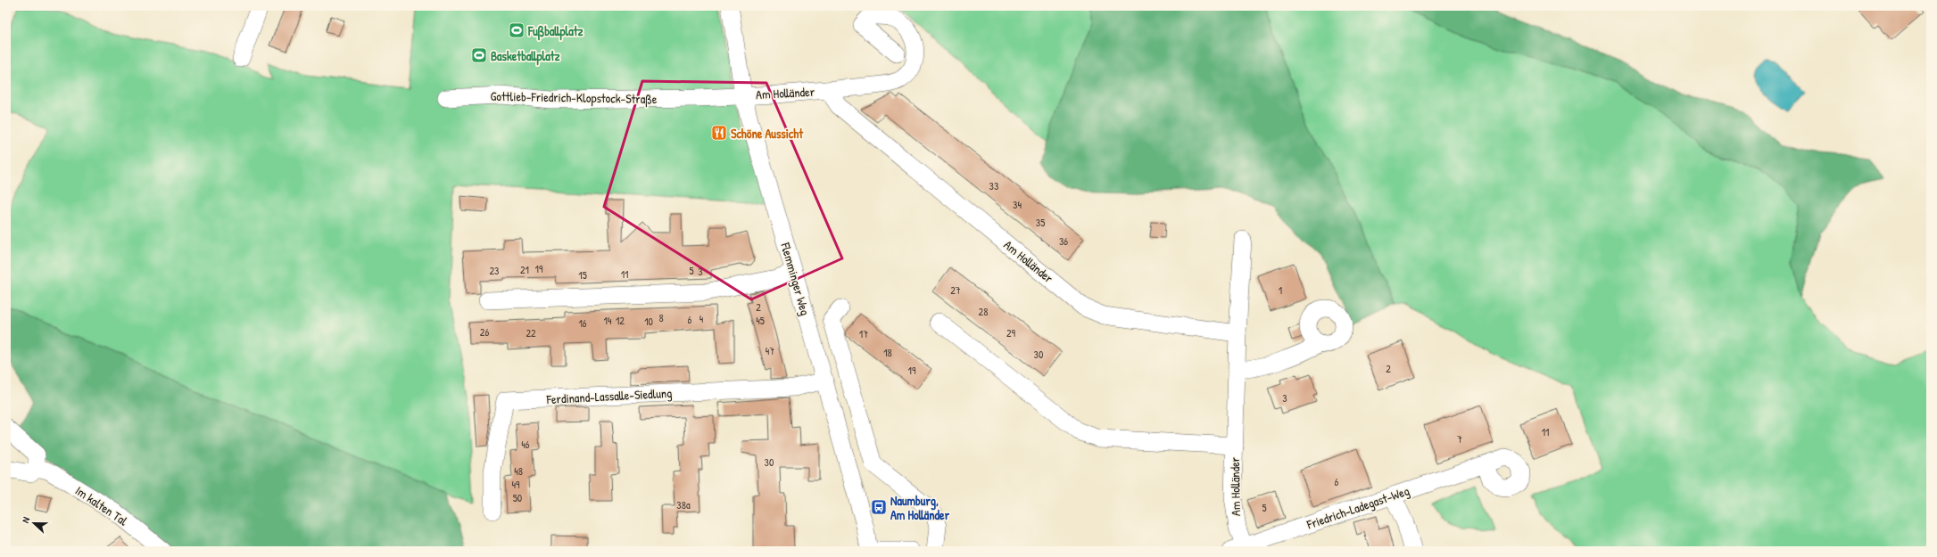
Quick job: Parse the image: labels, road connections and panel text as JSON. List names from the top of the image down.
{
  "streets": {
    "street": [
      "Am Holländer",
      "Gottlieb-Friedrich-Klopstock-Straße",
      "Flemminger Weg",
      "Ferdinand-Lassalle-Siedlung",
      "Im kalten Tal",
      "Friedrich-Ladegast-Weg"
    ]
  },
  "crossings": [
    ["Am Holländer", "Gottlieb-Friedrich-Klopstock-Straße"],
    ["Am Holländer", "Flemminger Weg"],
    ["Am Holländer", "Friedrich-Ladegast-Weg"],
    ["Gottlieb-Friedrich-Klopstock-Straße", "Flemminger Weg"],
    ["Flemminger Weg", "Ferdinand-Lassalle-Siedlung"]
  ],
  "places": {
    "sports": ["Fußballplatz", "Basketballplatz"],
    "restaurant": ["Schöne Aussicht"],
    "bus stop": ["Naumburg, Am Holländer"]
  },
  "house_numbers": [
    "33",
    "34",
    "35",
    "36",
    "19",
    "21",
    "23",
    "5",
    "3",
    "11",
    "15",
    "27",
    "1",
    "2",
    "28",
    "8",
    "4",
    "6",
    "14",
    "12",
    "45",
    "10",
    "16",
    "26",
    "22",
    "29",
    "17",
    "47",
    "18",
    "30",
    "2",
    "19",
    "3",
    "11",
    "7",
    "46",
    "30",
    "48",
    "6",
    "49",
    "50",
    "38a",
    "5"
  ],
  "north": "left"
}
